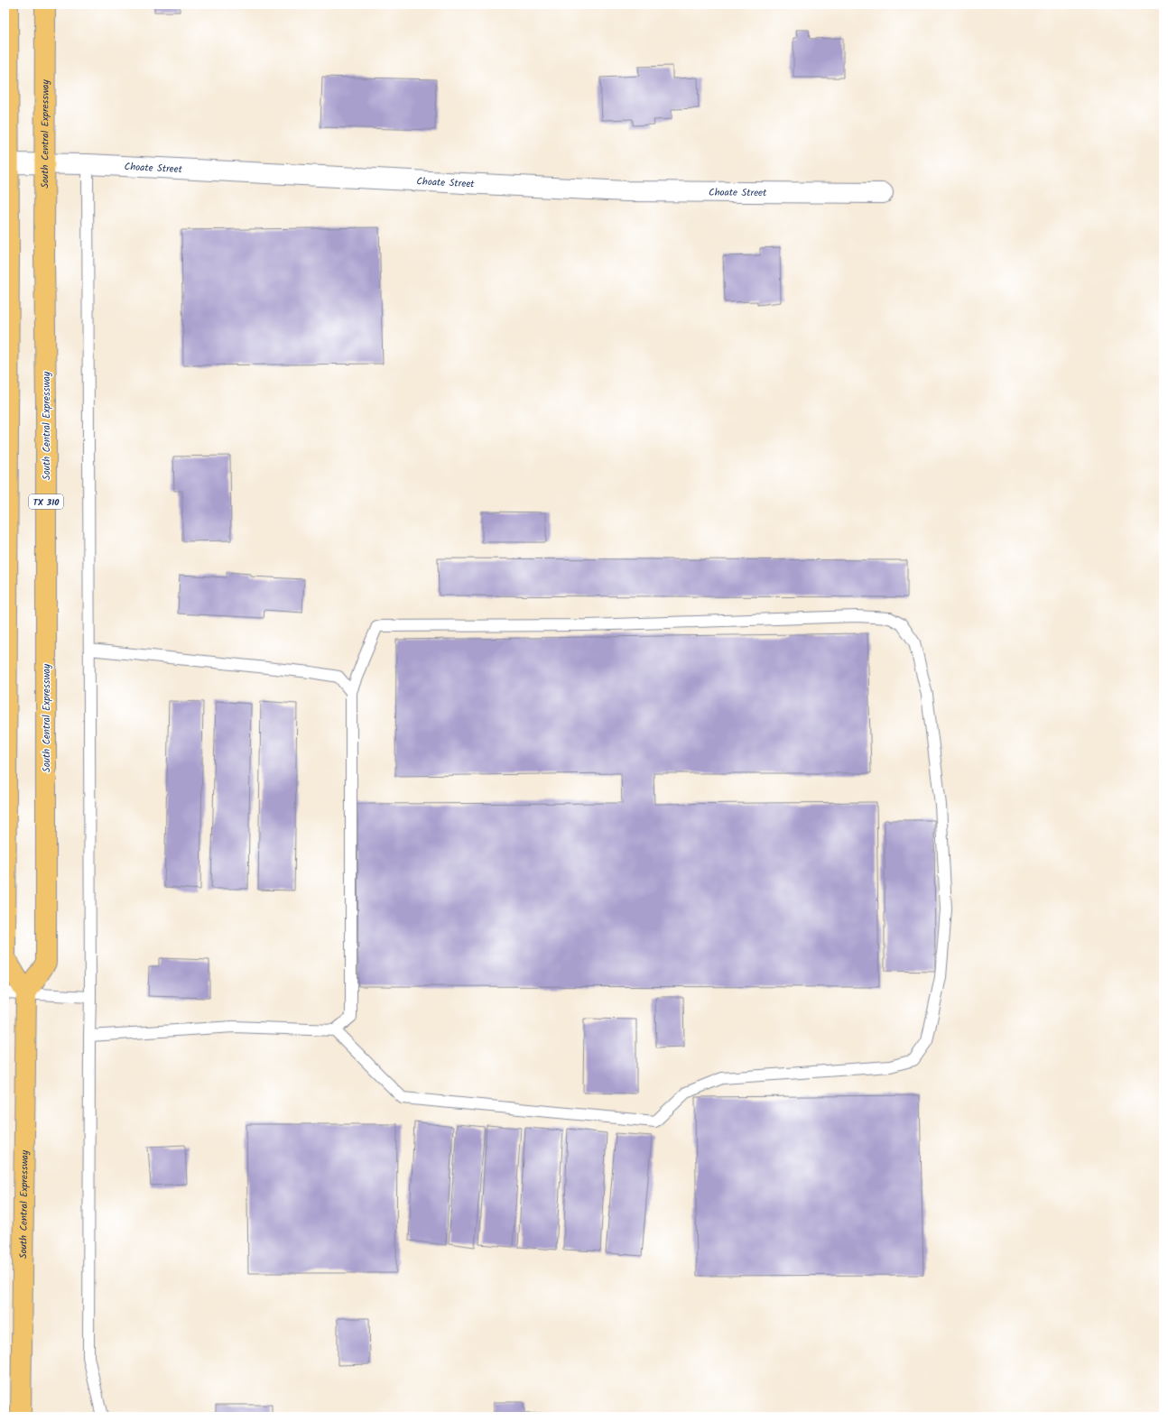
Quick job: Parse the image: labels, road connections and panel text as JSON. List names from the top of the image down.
{
  "streets": {
    "main road": ["South Central Expressway", "TX 310"],
    "street": ["Choate Street"]
  },
  "crossings": [
    ["South Central Expressway", "Choate Street"]
  ]
}
